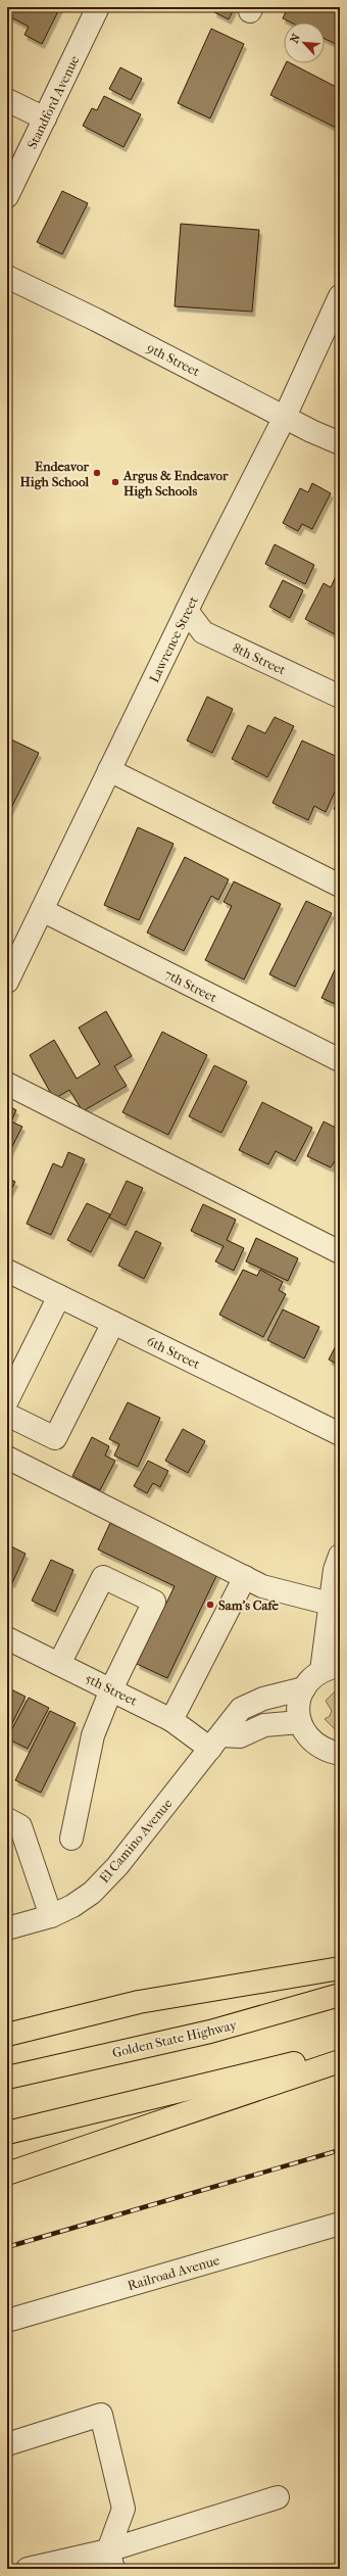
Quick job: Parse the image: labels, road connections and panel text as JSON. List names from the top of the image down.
{
  "streets": {
    "highway": ["Golden State Highway"],
    "street": [
      "Standford Avenue",
      "9th Street",
      "Lawrence Street",
      "8th Street",
      "7th Street",
      "6th Street",
      "5th Street",
      "El Camino Avenue",
      "Railroad Avenue"
    ]
  },
  "crossings": [
    ["9th Street", "Lawrence Street"],
    ["Lawrence Street", "8th Street"],
    ["Lawrence Street", "7th Street"],
    ["5th Street", "El Camino Avenue"]
  ],
  "places": ["Endeavor High School", "Argus & Endeavor High Schools", "Sam's Cafe"],
  "north": "top left"
}
